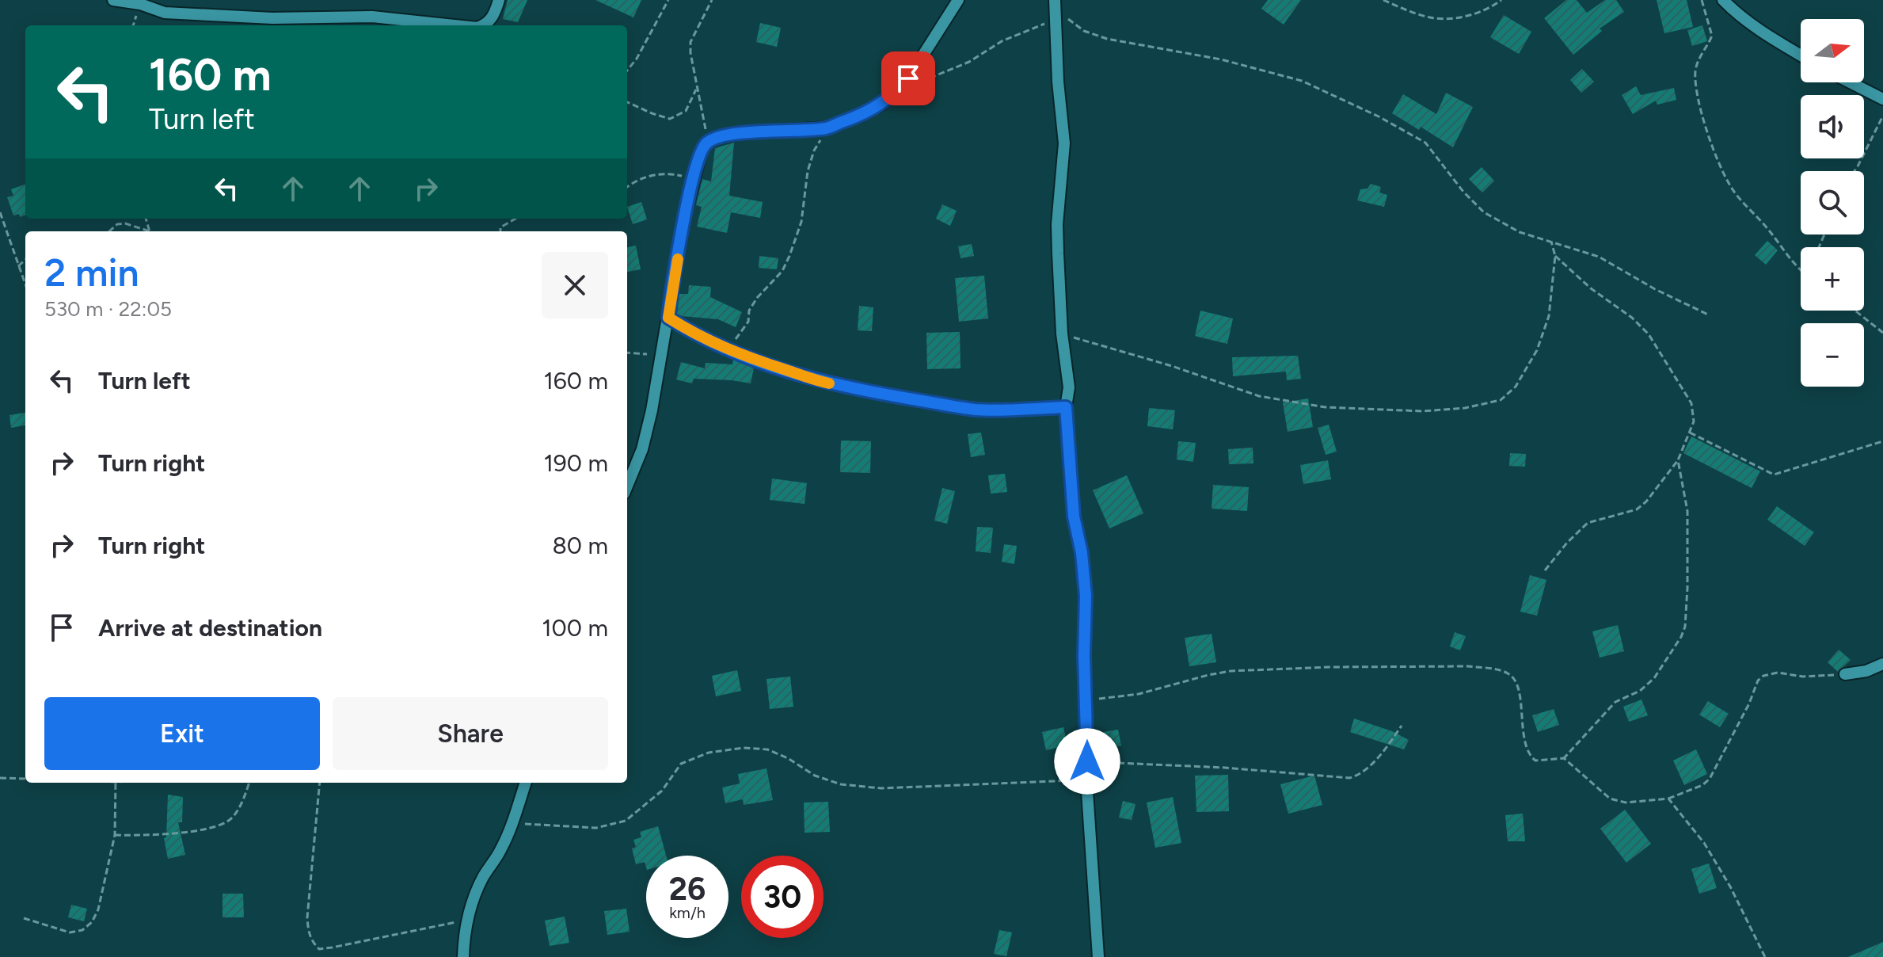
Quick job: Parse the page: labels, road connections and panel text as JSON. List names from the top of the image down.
{
  "north": "right",
  "page": {
    "map_buttons": ["+", "−"],
    "turn": ["160 m", "Turn left"],
    "heading": ["2 min", "530 m · 22:05"],
    "list": [
      {
        "name": "Turn left",
        "value": "160 m"
      },
      {
        "name": "Turn right",
        "value": "190 m"
      },
      {
        "name": "Turn right",
        "value": "80 m"
      },
      {
        "name": "Arrive at destination",
        "value": "100 m"
      }
    ],
    "buttons": ["Exit", "Share"],
    "speed": "26 km/h",
    "limit": "30"
  }
}
